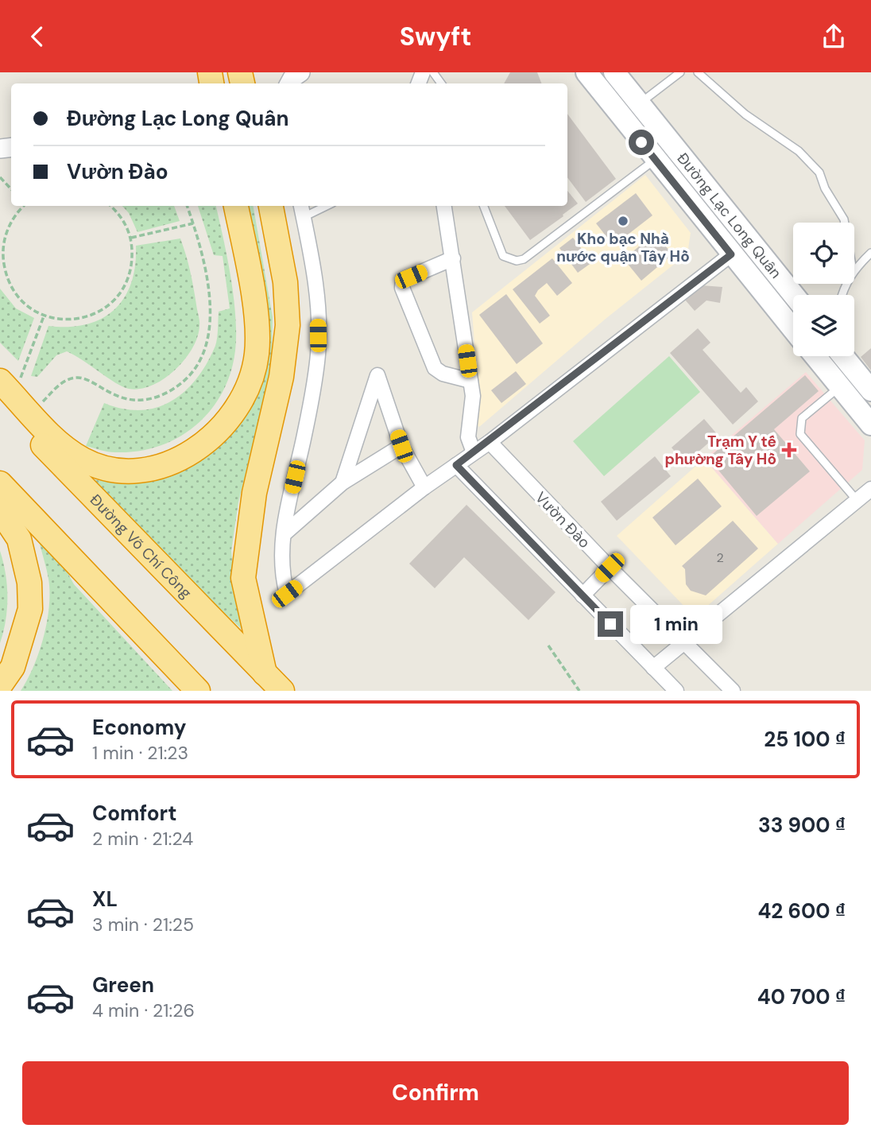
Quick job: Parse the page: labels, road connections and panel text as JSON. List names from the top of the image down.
{
  "streets": {
    "highway": ["Đường Võ Chí Công"],
    "main road": ["Đường Lạc Long Quân"],
    "street": ["Vườn Đào"]
  },
  "places": {
    "other": ["Kho bạc Nhà nước quận Tây Hồ"],
    "health": ["Trạm Y tế phường Tây Hồ"]
  },
  "house_numbers": ["2"],
  "page": {
    "header": "Swyft",
    "banner": ["Đường Lạc Long Quân", "Vườn Đào"],
    "bubble": "1 min",
    "list": [
      {
        "name": "Economy",
        "note": "1 min · 21:23",
        "value": "25 100 ₫"
      },
      {
        "name": "Comfort",
        "note": "2 min · 21:24",
        "value": "33 900 ₫"
      },
      {
        "name": "XL",
        "note": "3 min · 21:25",
        "value": "42 600 ₫"
      },
      {
        "name": "Green",
        "note": "4 min · 21:26",
        "value": "40 700 ₫"
      }
    ],
    "buttons": "Confirm"
  }
}
